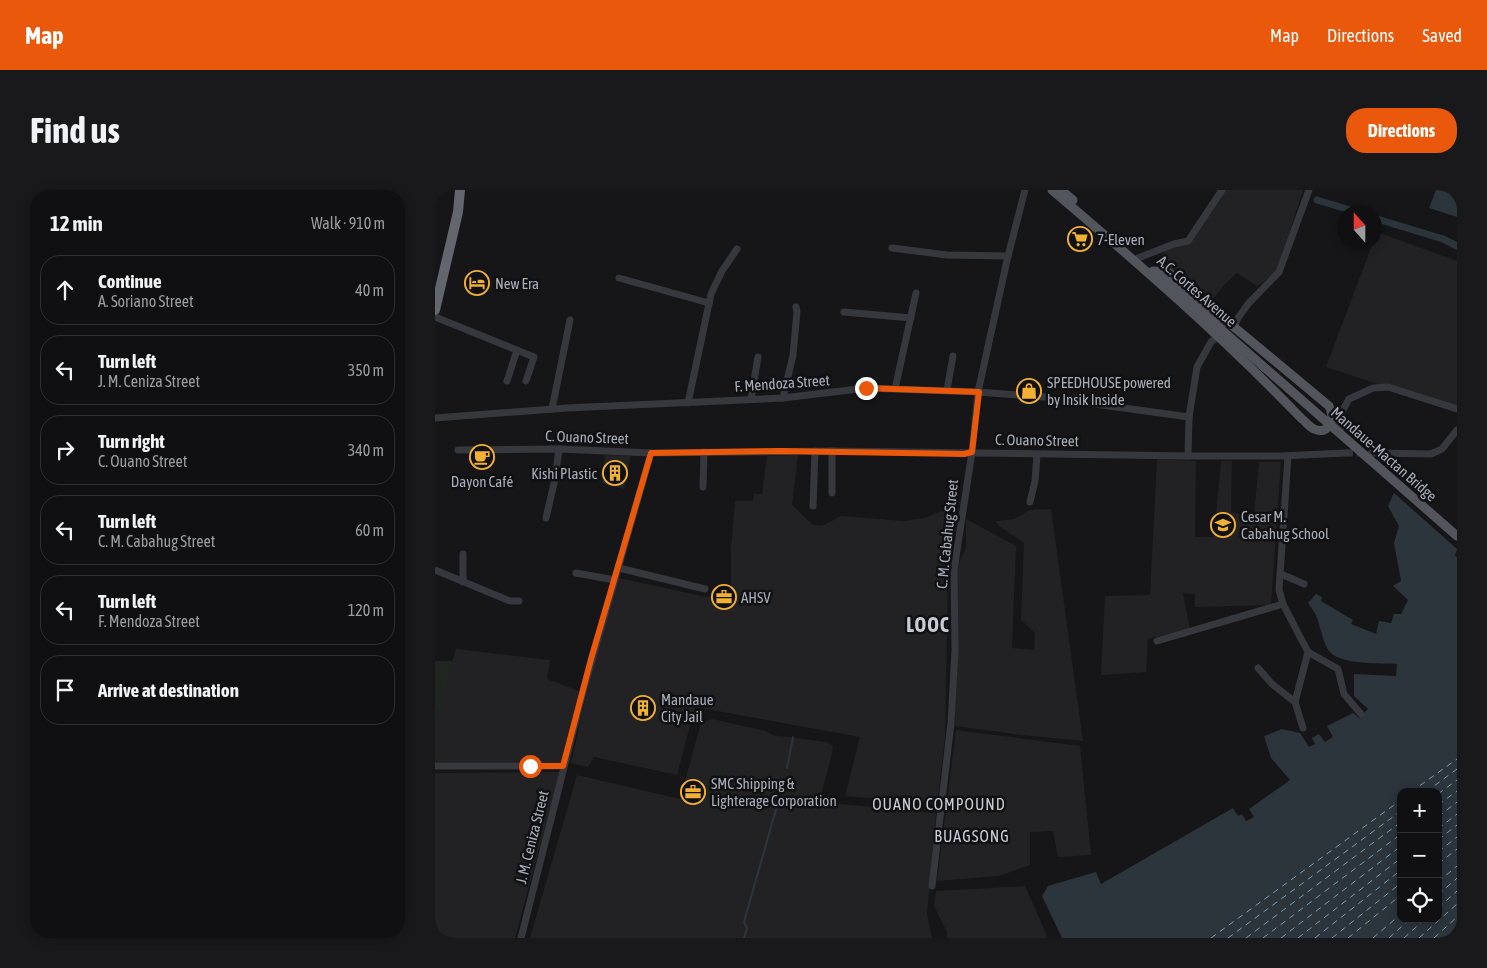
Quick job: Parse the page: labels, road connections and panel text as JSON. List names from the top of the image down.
{
  "streets": {
    "main road": ["A.C. Cortes Avenue", "Mandaue-Mactan Bridge"],
    "street": [
      "F. Mendoza Street",
      "C. Ouano Street",
      "C. M. Cabahug Street",
      "J. M. Ceniza Street"
    ]
  },
  "crossings": [
    ["A.C. Cortes Avenue", "Mandaue-Mactan Bridge"],
    ["F. Mendoza Street", "C. M. Cabahug Street"],
    ["C. Ouano Street", "C. M. Cabahug Street"],
    ["C. Ouano Street", "J. M. Ceniza Street"]
  ],
  "districts": ["LOOC", "OUANO COMPOUND", "BUAGSONG"],
  "places": {
    "supermarket": ["7-Eleven"],
    "hotel": ["New Era"],
    "shop": ["SPEEDHOUSE powered by Insik Inside"],
    "cafe": ["Dayon Café"],
    "building": ["Kishi Plastic", "Mandaue City Jail"],
    "school or university": ["Cesar M. Cabahug School"],
    "office": ["AHSV", "SMC Shipping & Lighterage Corporation"]
  },
  "north": "top",
  "page": {
    "header": "Map",
    "nav": ["Map", "Directions", "Saved"],
    "buttons": "Directions",
    "title": "Find us",
    "heading": ["12 min", "Walk · 910 m"],
    "list": [
      ["Continue", "A. Soriano Street", "40 m"],
      ["Turn left", "J. M. Ceniza Street", "350 m"],
      ["Turn right", "C. Ouano Street", "340 m"],
      ["Turn left", "C. M. Cabahug Street", "60 m"],
      ["Turn left", "F. Mendoza Street", "120 m"],
      "Arrive at destination"
    ],
    "map_buttons": ["+", "−"]
  }
}
